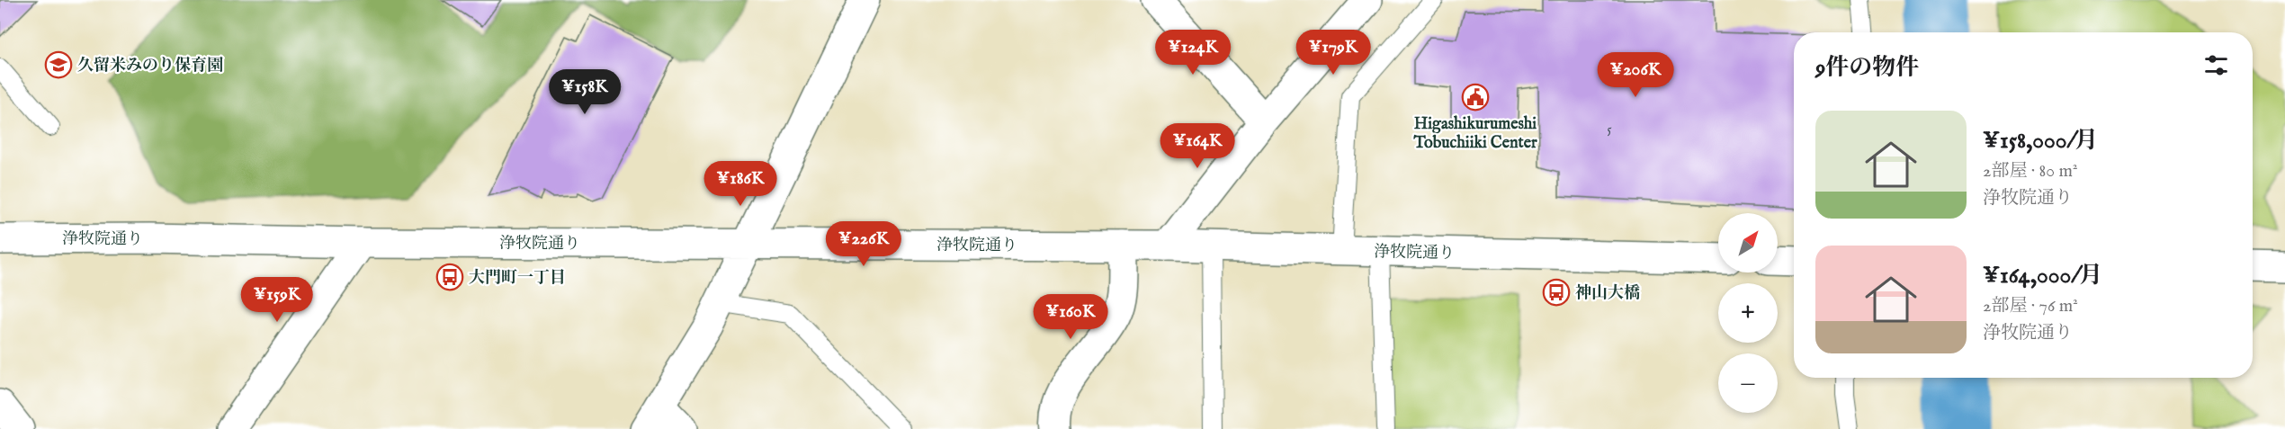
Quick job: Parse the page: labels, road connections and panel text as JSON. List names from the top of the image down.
{
  "streets": {
    "street": ["浄牧院通り"]
  },
  "places": {
    "school or university": ["久留米みのり保育園"],
    "public building": ["Higashikurumeshi Tobuchiiki Center"],
    "bus stop": ["大門町一丁目", "神山大橋"]
  },
  "house_numbers": ["5"],
  "north": "top right",
  "page": {
    "price": [
      "¥124K",
      "¥179K",
      "¥206K",
      "¥158K",
      "¥164K",
      "¥186K",
      "¥226K",
      "¥159K",
      "¥160K"
    ],
    "heading": "9件の物件",
    "list": [
      {
        "name": "¥158,000/月",
        "note": "2部屋 · 80 m² · 浄牧院通り"
      },
      {
        "name": "¥164,000/月",
        "note": "2部屋 · 76 m² · 浄牧院通り"
      }
    ],
    "map_buttons": ["+", "−"]
  }
}
